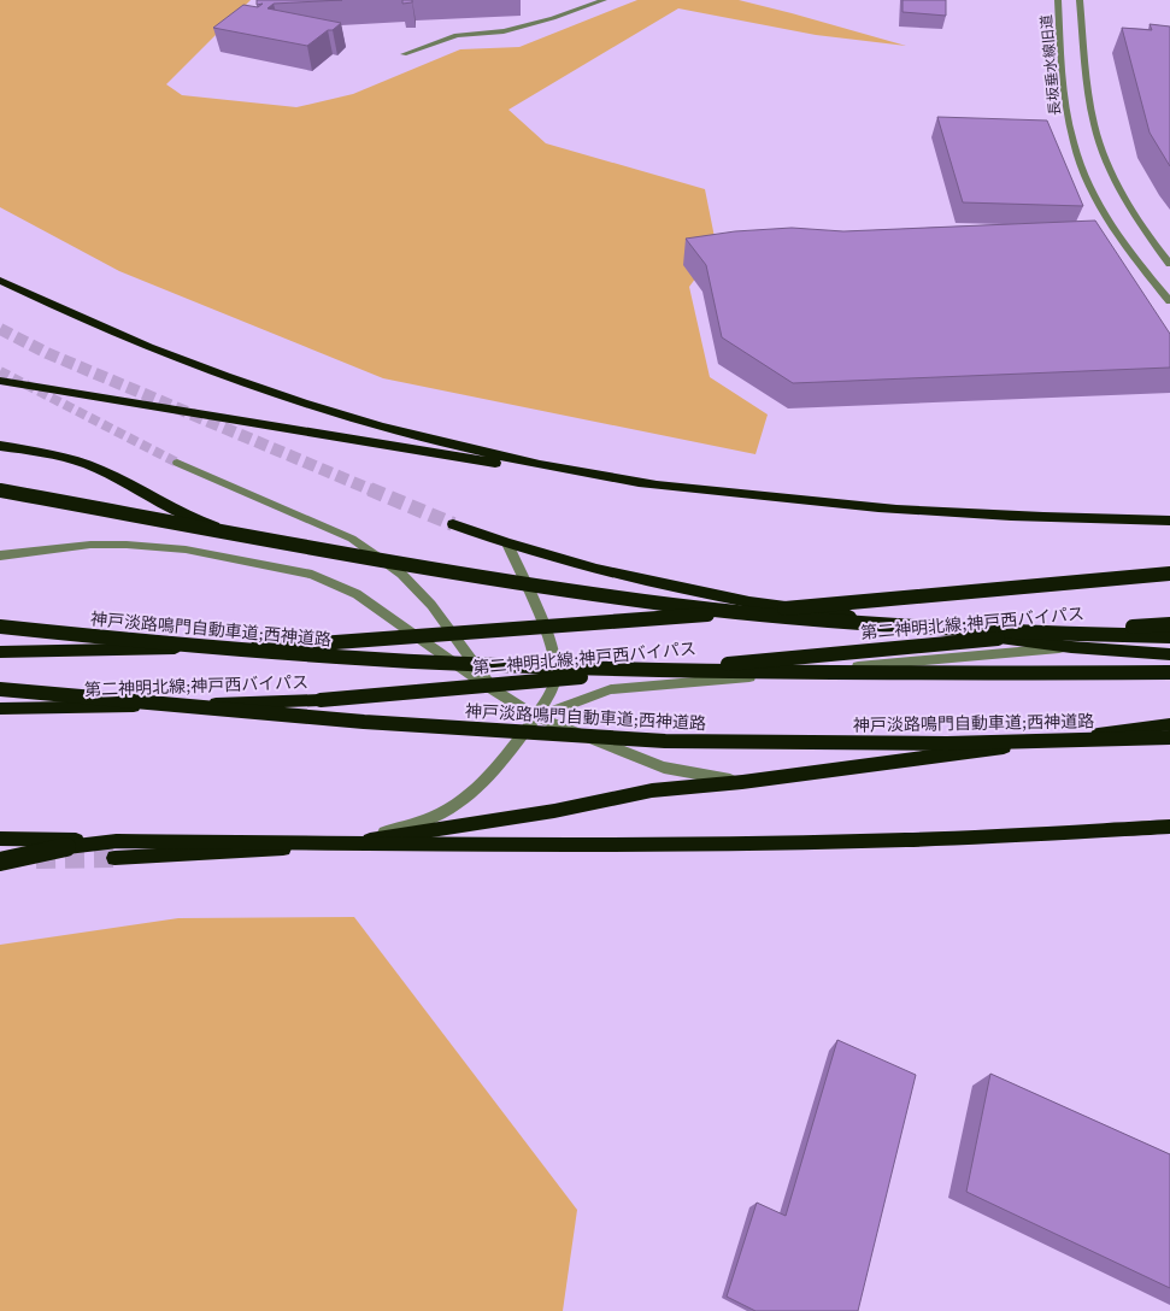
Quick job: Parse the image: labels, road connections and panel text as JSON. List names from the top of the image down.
{
  "streets": {
    "highway": ["第二神明北線;神戸西バイパス", "神戸淡路鳴門自動車道;西神道路"],
    "street": ["長坂垂水線旧道"]
  }
}
